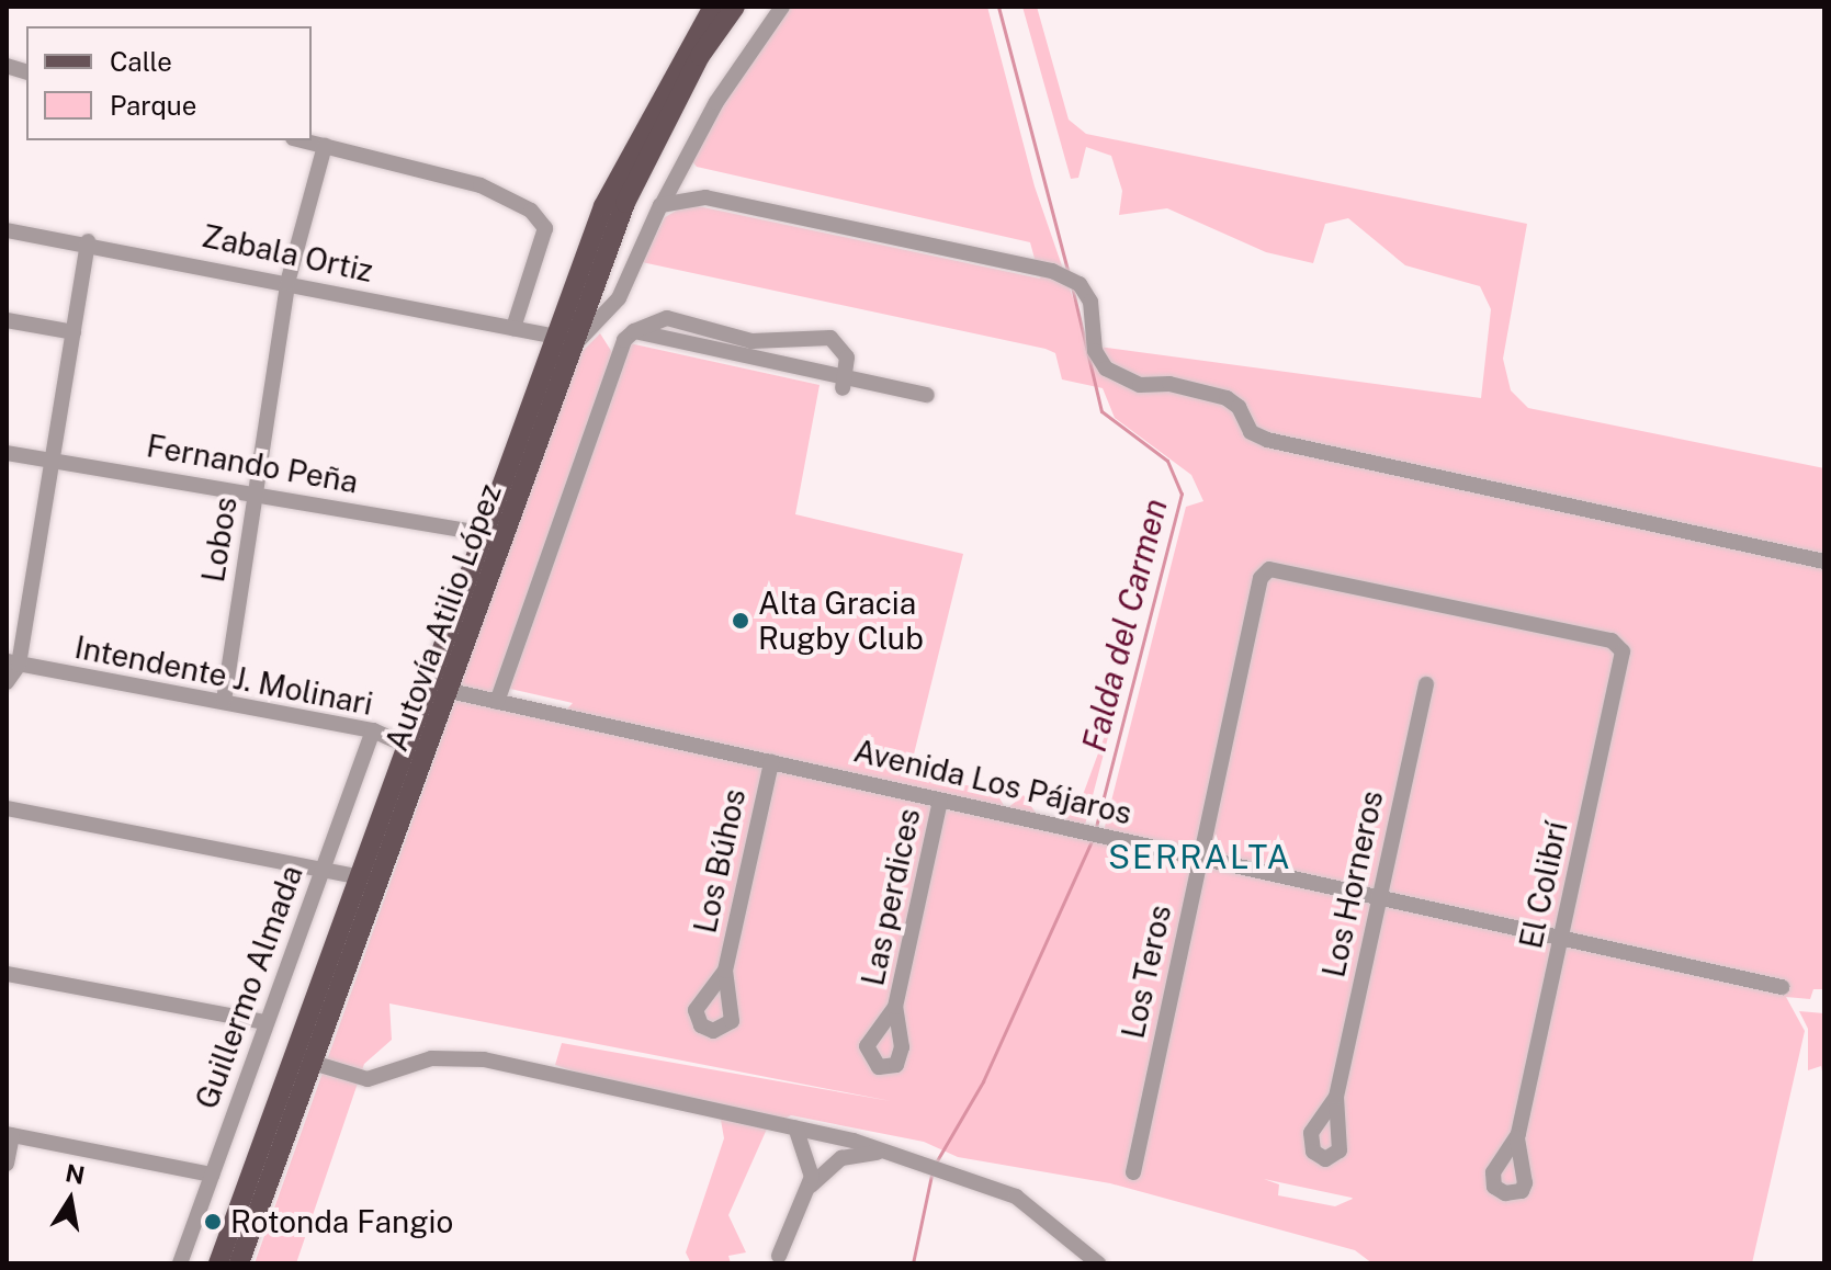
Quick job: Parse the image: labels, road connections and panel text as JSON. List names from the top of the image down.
{
  "streets": {
    "main road": ["Autovía Atilio López"],
    "street": [
      "Zabala Ortiz",
      "Fernando Peña",
      "Lobos",
      "Intendente J. Molinari",
      "Avenida Los Pájaros",
      "Los Búhos",
      "Los Horneros",
      "El Colibrí",
      "Las perdices",
      "Los Teros",
      "Guillermo Almada"
    ]
  },
  "crossings": [
    ["Zabala Ortiz", "Lobos"],
    ["Zabala Ortiz", "Autovía Atilio López"],
    ["Fernando Peña", "Lobos"],
    ["Fernando Peña", "Autovía Atilio López"],
    ["Lobos", "Intendente J. Molinari"],
    ["Autovía Atilio López", "Intendente J. Molinari"],
    ["Autovía Atilio López", "Avenida Los Pájaros"],
    ["Intendente J. Molinari", "Guillermo Almada"],
    ["Avenida Los Pájaros", "Los Búhos"],
    ["Avenida Los Pájaros", "Los Horneros"],
    ["Avenida Los Pájaros", "El Colibrí"],
    ["Avenida Los Pájaros", "Las perdices"],
    ["Avenida Los Pájaros", "Los Teros"],
    ["El Colibrí", "Los Teros"]
  ],
  "districts": ["SERRALTA"],
  "water": ["Falda del Carmen"],
  "places": ["Alta Gracia Rugby Club", "Rotonda Fangio"],
  "legend": ["Calle", "Parque"],
  "north": "top"
}
